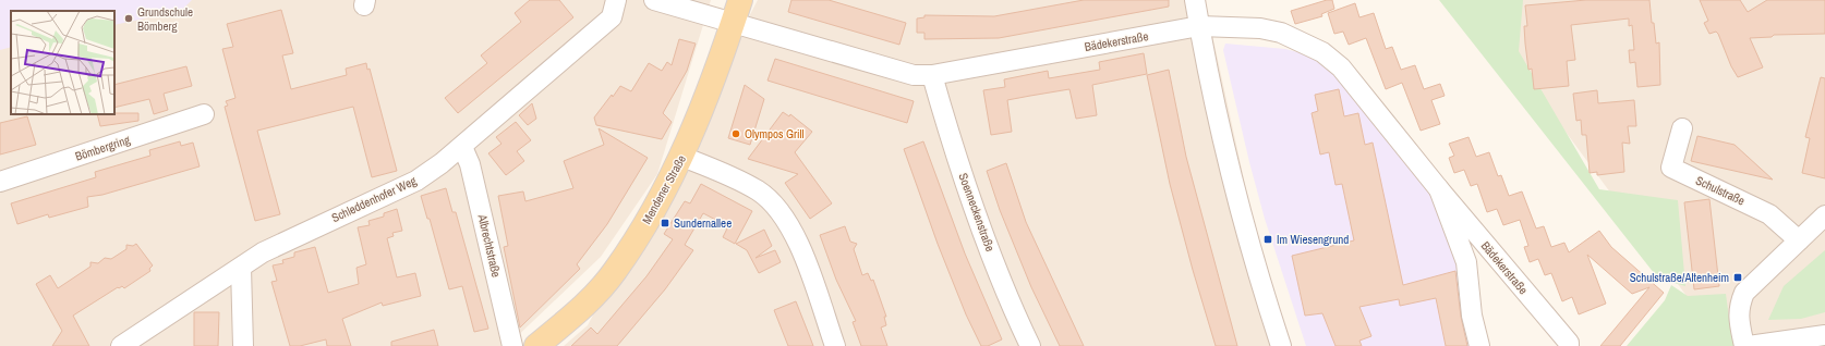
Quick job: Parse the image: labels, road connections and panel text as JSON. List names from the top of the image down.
{
  "streets": {
    "main road": ["Mendener Straße"],
    "street": [
      "Bädekerstraße",
      "Bömbergring",
      "Schulstraße",
      "Schleddenhofer Weg",
      "Soenneckenstraße",
      "Albrechtstraße"
    ]
  },
  "crossings": [
    ["Bädekerstraße", "Mendener Straße"],
    ["Bädekerstraße", "Soenneckenstraße"],
    ["Schleddenhofer Weg", "Albrechtstraße"]
  ],
  "places": {
    "other": ["Grundschule Bömberg", "Olympos Grill"],
    "transit": ["Sundernallee", "Im Wiesengrund", "Schulstraße/Altenheim"]
  }
}
